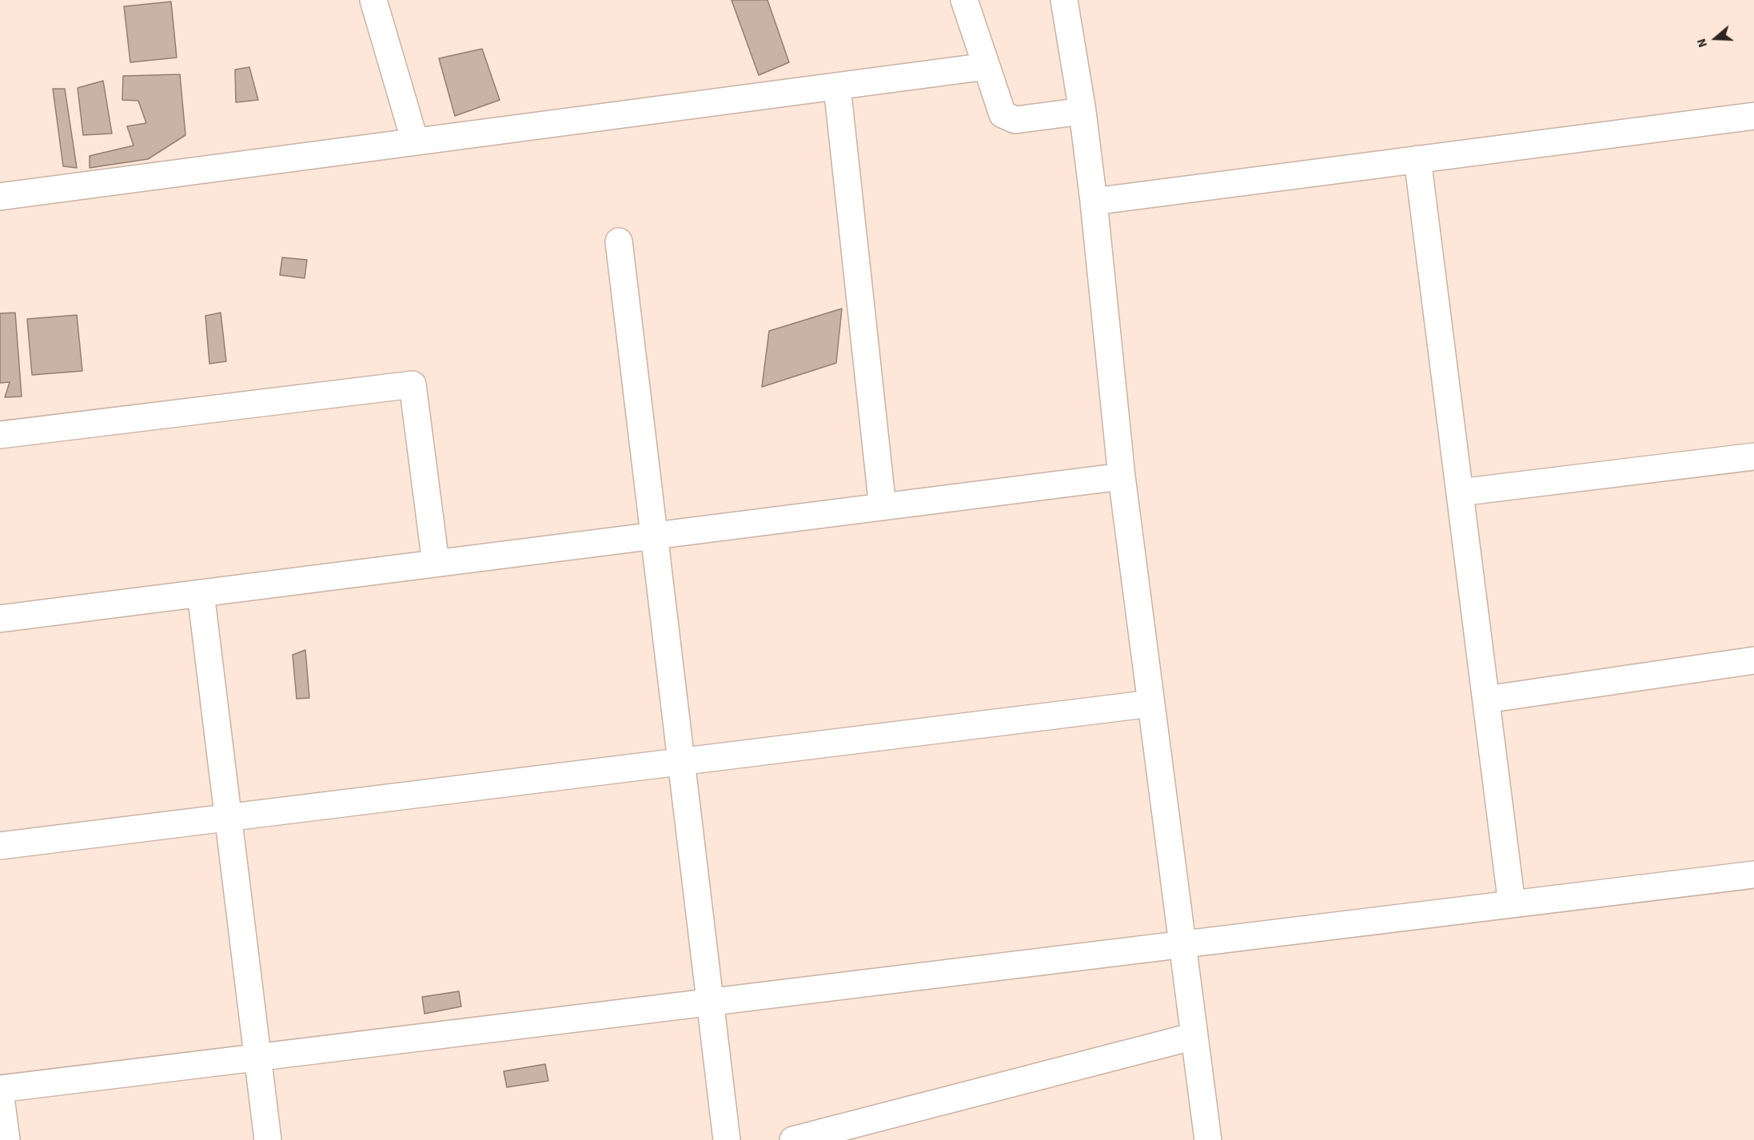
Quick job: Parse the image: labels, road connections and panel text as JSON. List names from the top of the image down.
{
  "north": "left"
}
